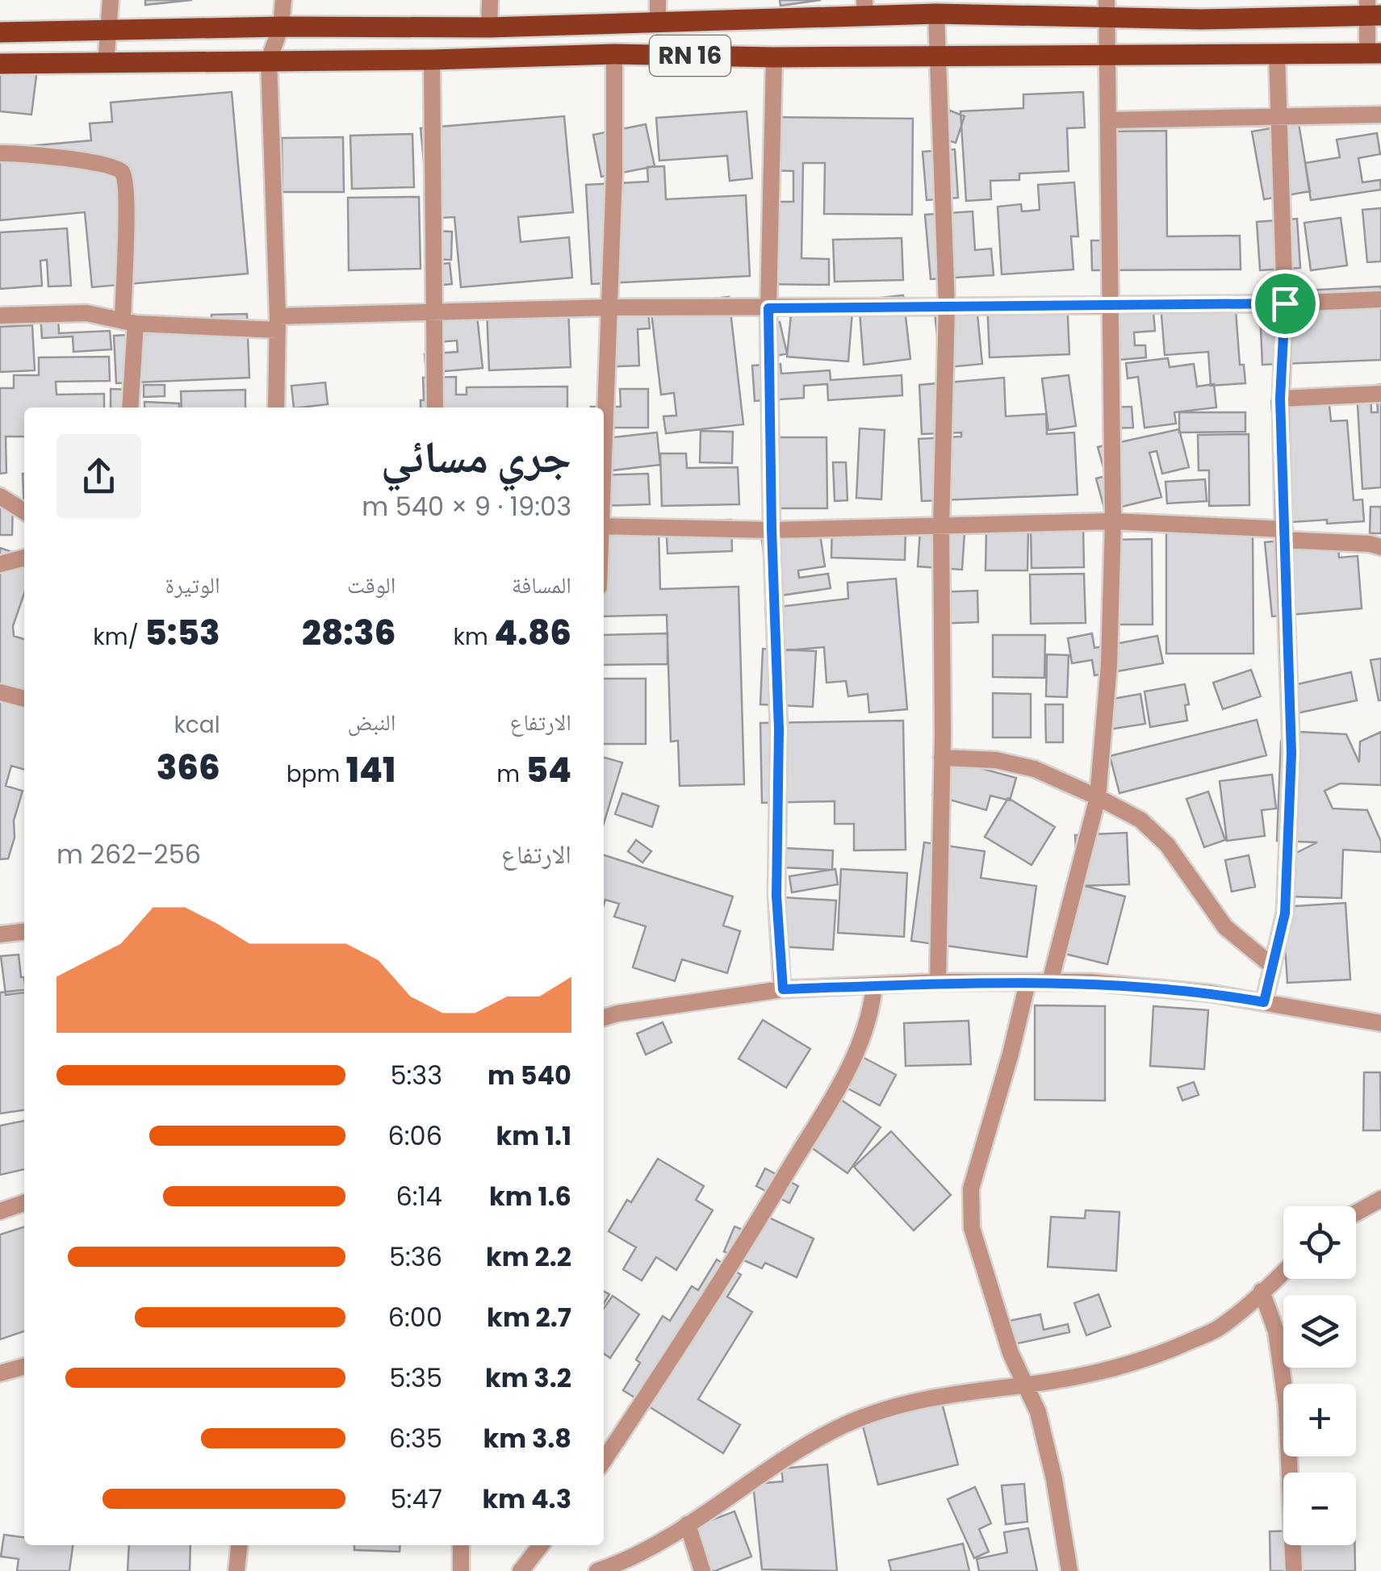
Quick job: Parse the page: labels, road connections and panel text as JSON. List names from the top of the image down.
{
  "streets": {
    "main road": ["RN 16"]
  },
  "page": {
    "heading": ["جري مسائي", "19:03 · 9 × 540 m"],
    "stats": [
      ["المسافة", "4.86 km"],
      ["الوقت", "28:36"],
      ["الوتيرة", "5:53 /km"],
      ["الارتفاع", "54 m"],
      ["النبض", "141 bpm"],
      ["kcal", "366"]
    ],
    "chart": ["الارتفاع", "256–262 m"],
    "list": [
      {
        "name": "540 m",
        "note": "5:33"
      },
      {
        "name": "1.1 km",
        "note": "6:06"
      },
      {
        "name": "1.6 km",
        "note": "6:14"
      },
      {
        "name": "2.2 km",
        "note": "5:36"
      },
      {
        "name": "2.7 km",
        "note": "6:00"
      },
      {
        "name": "3.2 km",
        "note": "5:35"
      },
      {
        "name": "3.8 km",
        "note": "6:35"
      },
      {
        "name": "4.3 km",
        "note": "5:47"
      }
    ],
    "map_buttons": ["+", "−"]
  }
}
